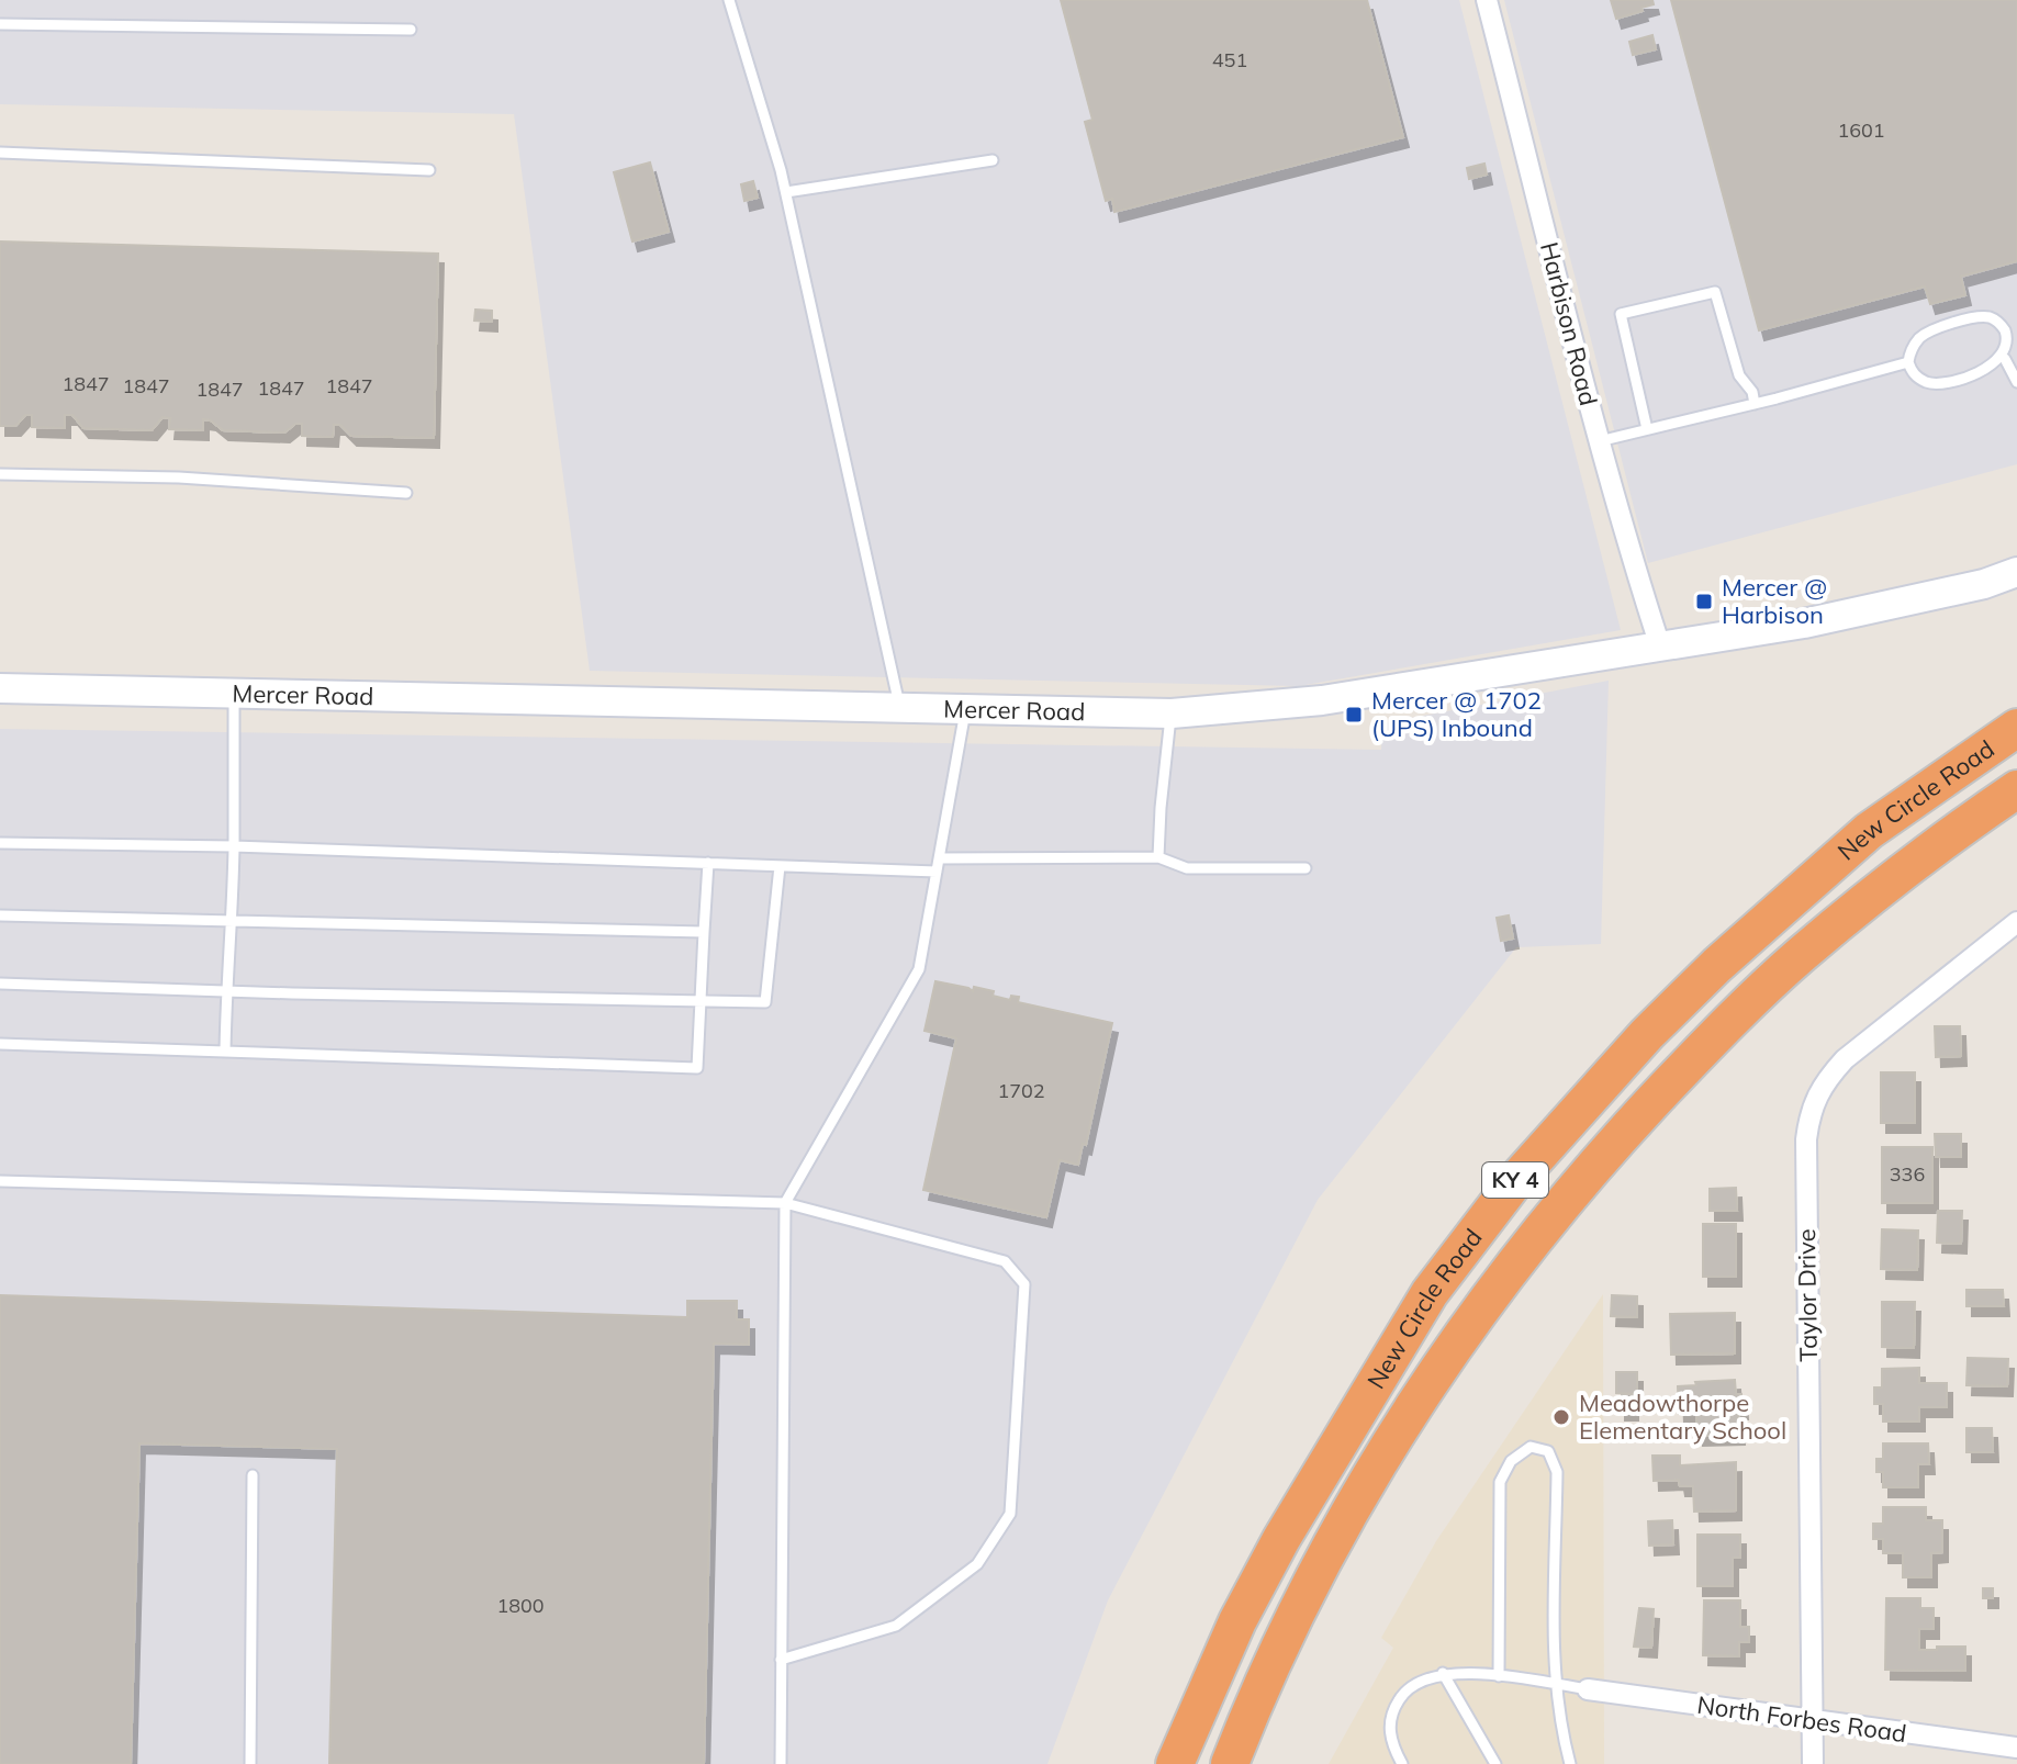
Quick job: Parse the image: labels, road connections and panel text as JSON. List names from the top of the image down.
{
  "streets": {
    "highway": ["New Circle Road", "KY 4"],
    "street": [
      "Harbison Road",
      "Mercer Road",
      "Taylor Drive",
      "North Forbes Road"
    ]
  },
  "crossings": [
    ["Harbison Road", "Mercer Road"],
    ["Taylor Drive", "North Forbes Road"]
  ],
  "places": {
    "transit": ["Mercer @ Harbison", "Mercer @ 1702 (UPS) Inbound"],
    "other": ["Meadowthorpe Elementary School"]
  },
  "house_numbers": [
    "451",
    "1601",
    "1847",
    "1847",
    "1847",
    "1847",
    "1847",
    "1702",
    "336",
    "1800"
  ]
}
